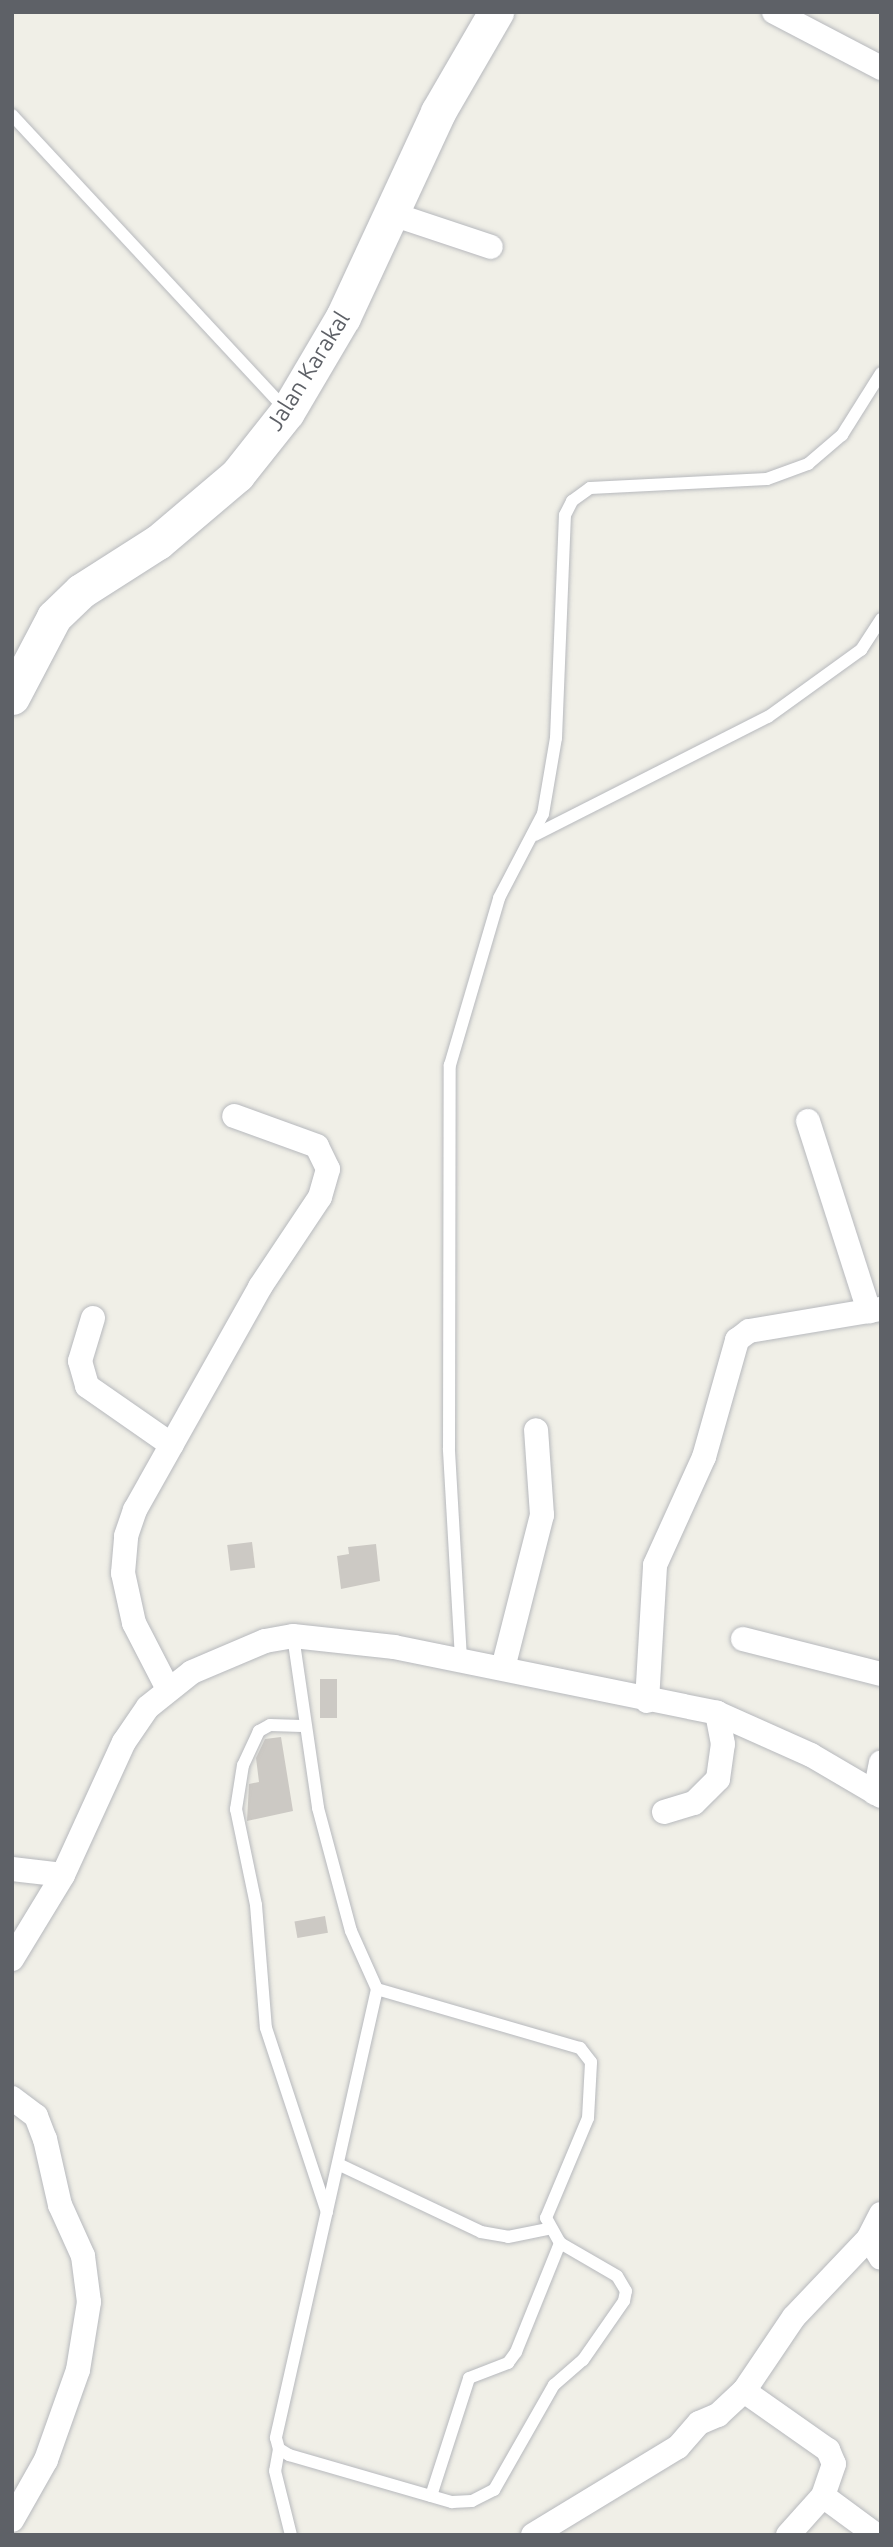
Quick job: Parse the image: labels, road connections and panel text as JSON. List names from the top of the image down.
{
  "streets": {
    "main road": ["Jalan Karakal"]
  }
}
